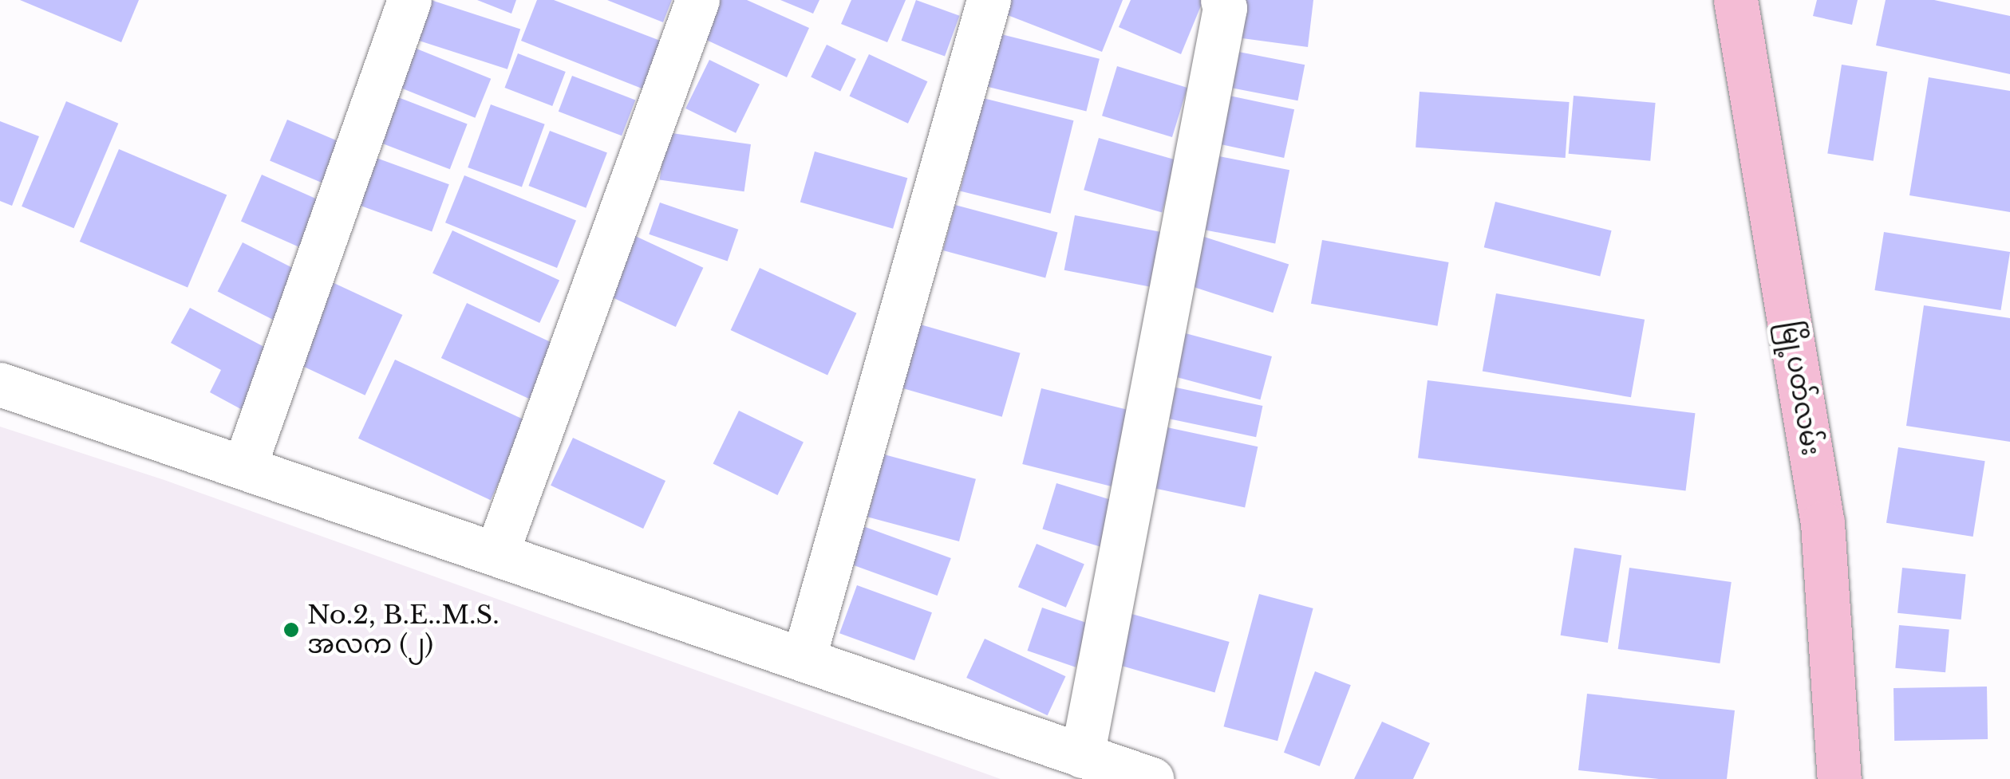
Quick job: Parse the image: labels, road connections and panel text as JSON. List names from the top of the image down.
{
  "streets": {
    "main road": ["မြို့ပတ်လမ်း"]
  },
  "places": ["No.2, B.E..M.S. အလက (၂)"]
}
